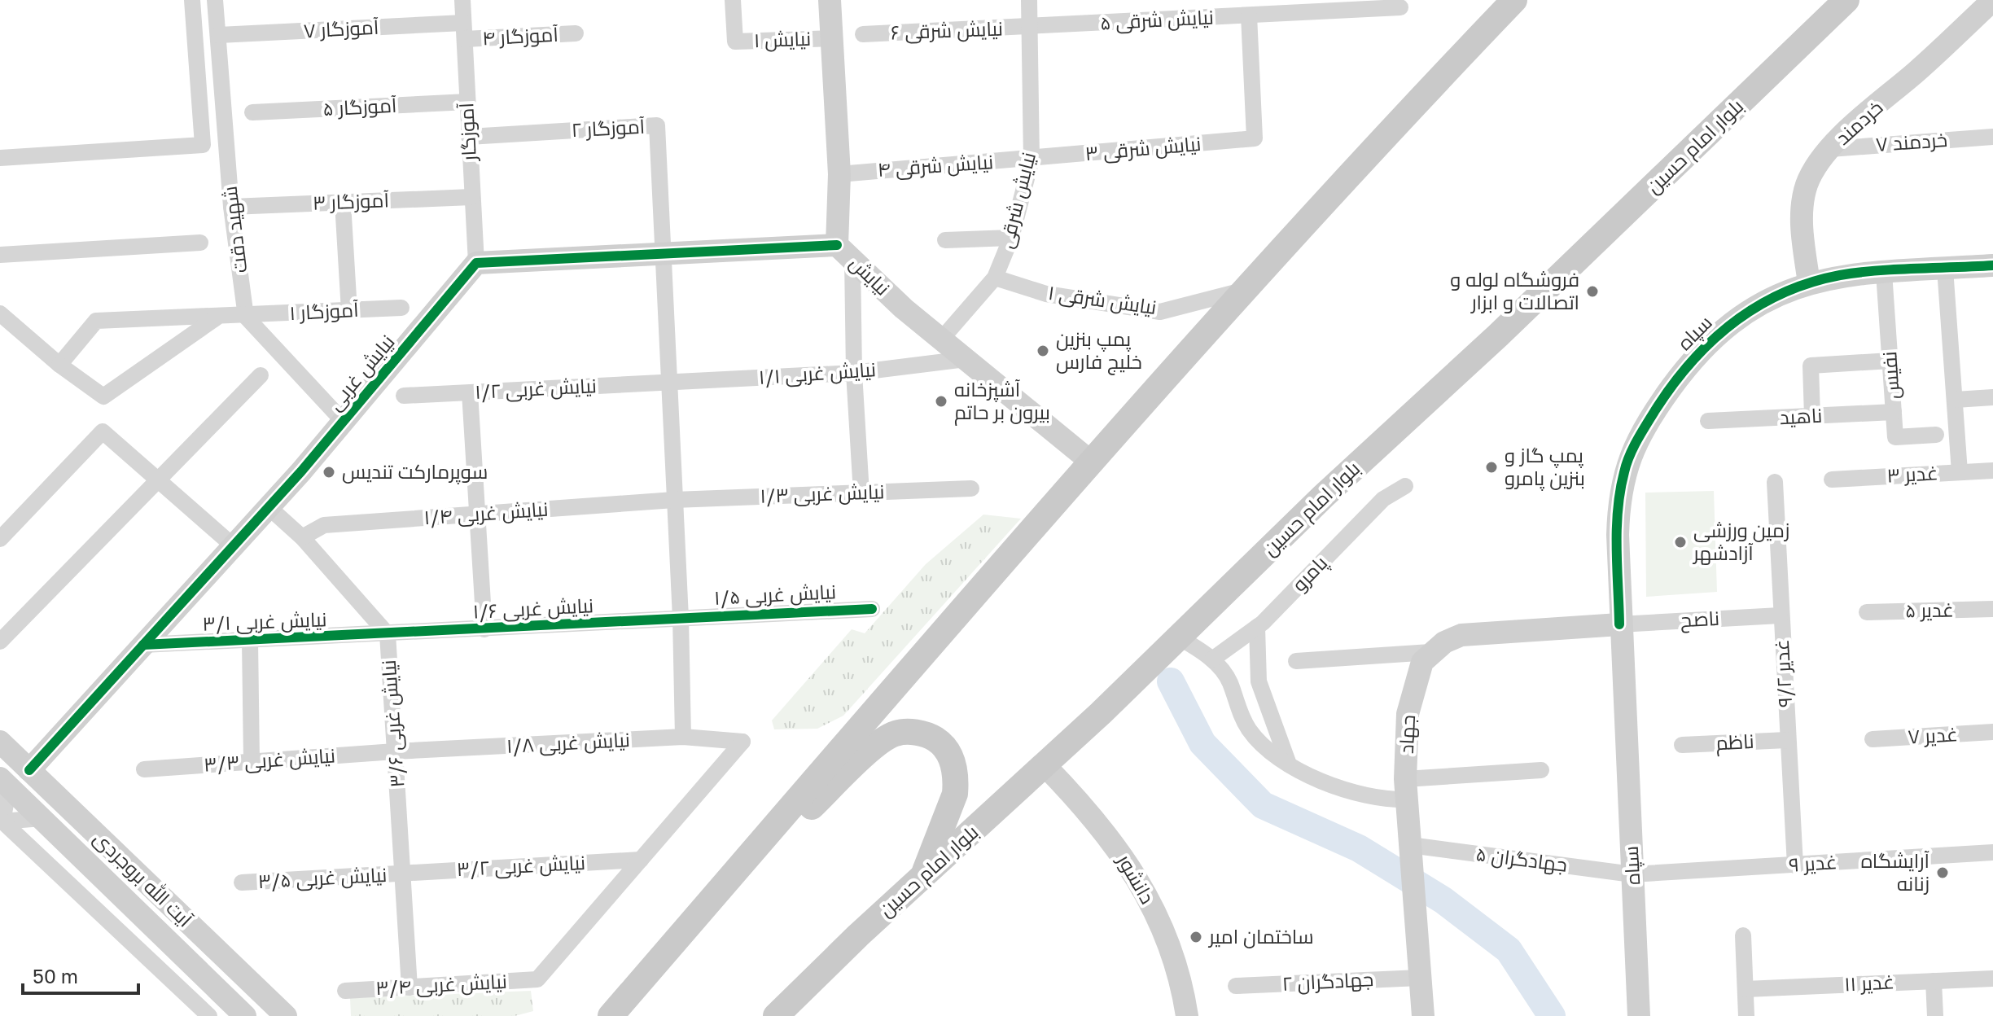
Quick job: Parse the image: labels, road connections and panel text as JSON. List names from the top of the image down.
{
  "streets": {
    "main road": ["بلوار امام حسین"],
    "street": [
      "نیایش شرقی ۵",
      "آموزگار ۷",
      "نیایش شرقی ۶",
      "آموزگار ۴",
      "نیایش ۱",
      "آموزگار ۵",
      "خردمند",
      "آموزگار ۲",
      "آموزگار",
      "خردمند ۷",
      "نیایش شرقی ۳",
      "نیایش شرقی ۴",
      "نیایش شرقی",
      "آموزگار ۳",
      "شهید دقت",
      "نیایش",
      "نیایش شرقی ۱",
      "آموزگار ۱",
      "سپاه",
      "نیایش غربی",
      "نیایش غربی ۱/۱",
      "نفیس",
      "نیایش غربی ۱/۲",
      "ناهید",
      "غدیر ۳",
      "نیایش غربی ۱/۳",
      "نیایش غربی ۱/۴",
      "پامرو",
      "نیایش غربی ۱/۵",
      "نیایش غربی ۱/۶",
      "غدیر ۵",
      "ناصح",
      "نیایش غربی ۳/۱",
      "غدیر ۹/۲",
      "نیایش غربی ۳/۶",
      "جهاد",
      "غدیر ۷",
      "ناظم",
      "نیایش غربی ۱/۸",
      "نیایش غربی ۳/۳",
      "جهادگران ۵",
      "غدیر ۹",
      "نیایش غربی ۳/۲",
      "نیایش غربی ۳/۵",
      "آیت الله بروجردی",
      "دانشور",
      "جهادگران ۲",
      "غدیر ۱۱",
      "نیایش غربی ۳/۴"
    ]
  },
  "crossings": [
    ["نیایش شرقی ۵", "نیایش شرقی ۶"],
    ["نیایش شرقی ۵", "نیایش شرقی ۳"],
    ["نیایش شرقی ۵", "نیایش شرقی"],
    ["آموزگار ۷", "آموزگار ۴"],
    ["آموزگار ۷", "آموزگار"],
    ["آموزگار ۷", "شهید دقت"],
    ["نیایش شرقی ۶", "نیایش شرقی"],
    ["آموزگار ۴", "آموزگار"],
    ["نیایش ۱", "نیایش"],
    ["آموزگار ۵", "آموزگار"],
    ["خردمند", "خردمند ۷"],
    ["خردمند", "سپاه"],
    ["آموزگار ۲", "آموزگار"],
    ["آموزگار", "آموزگار ۳"],
    ["آموزگار", "نیایش غربی"],
    ["بلوار امام حسین", "دانشور"],
    ["نیایش شرقی ۳", "نیایش شرقی ۴"],
    ["نیایش شرقی ۳", "نیایش شرقی"],
    ["نیایش شرقی ۴", "نیایش شرقی"],
    ["نیایش شرقی ۴", "نیایش"],
    ["نیایش شرقی", "نیایش"],
    ["نیایش شرقی", "نیایش شرقی ۱"],
    ["آموزگار ۳", "شهید دقت"],
    ["شهید دقت", "آموزگار ۱"],
    ["نیایش", "نیایش غربی ۱/۱"],
    ["سپاه", "نفیس"],
    ["سپاه", "ناصح"],
    ["سپاه", "جهادگران ۵"],
    ["سپاه", "غدیر ۹"],
    ["نیایش غربی", "نیایش غربی ۳/۱"],
    ["نیایش غربی", "نیایش غربی ۳/۶"],
    ["نیایش غربی", "آیت الله بروجردی"],
    ["نیایش غربی ۱/۱", "نیایش غربی ۱/۲"],
    ["نفیس", "ناهید"],
    ["نیایش غربی ۱/۳", "نیایش غربی ۱/۴"],
    ["نیایش غربی ۱/۴", "نیایش غربی ۳/۶"],
    ["نیایش غربی ۱/۵", "نیایش غربی ۱/۶"],
    ["نیایش غربی ۱/۶", "نیایش غربی ۳/۱"],
    ["نیایش غربی ۱/۶", "نیایش غربی ۳/۶"],
    ["ناصح", "غدیر ۹/۲"],
    ["نیایش غربی ۳/۱", "نیایش غربی ۳/۶"],
    ["غدیر ۹/۲", "ناظم"],
    ["غدیر ۹/۲", "غدیر ۹"],
    ["نیایش غربی ۳/۶", "نیایش غربی ۱/۸"],
    ["نیایش غربی ۳/۶", "نیایش غربی ۳/۳"],
    ["نیایش غربی ۳/۶", "نیایش غربی ۳/۲"],
    ["نیایش غربی ۳/۶", "نیایش غربی ۳/۵"],
    ["نیایش غربی ۳/۶", "نیایش غربی ۳/۴"],
    ["جهاد", "جهادگران ۵"],
    ["جهاد", "جهادگران ۲"],
    ["نیایش غربی ۱/۸", "نیایش غربی ۳/۳"],
    ["نیایش غربی ۱/۸", "نیایش غربی ۳/۲"],
    ["نیایش غربی ۱/۸", "نیایش غربی ۳/۴"],
    ["جهادگران ۵", "غدیر ۹"],
    ["نیایش غربی ۳/۲", "نیایش غربی ۳/۵"],
    ["نیایش غربی ۳/۲", "نیایش غربی ۳/۴"]
  ],
  "places": [
    "فروشگاه لوله و اتصالات و ابزار",
    "پمپ بنزین خلیج فارس",
    "آشپزخانه بیرون بر حاتم",
    "پمپ گاز و بنزین پامرو",
    "سوپرمارکت تندیس",
    "زمین ورزشی آزادشهر",
    "آرایشگاه زنانه",
    "ساختمان امیر"
  ],
  "scale_bar": "50 m"
}
